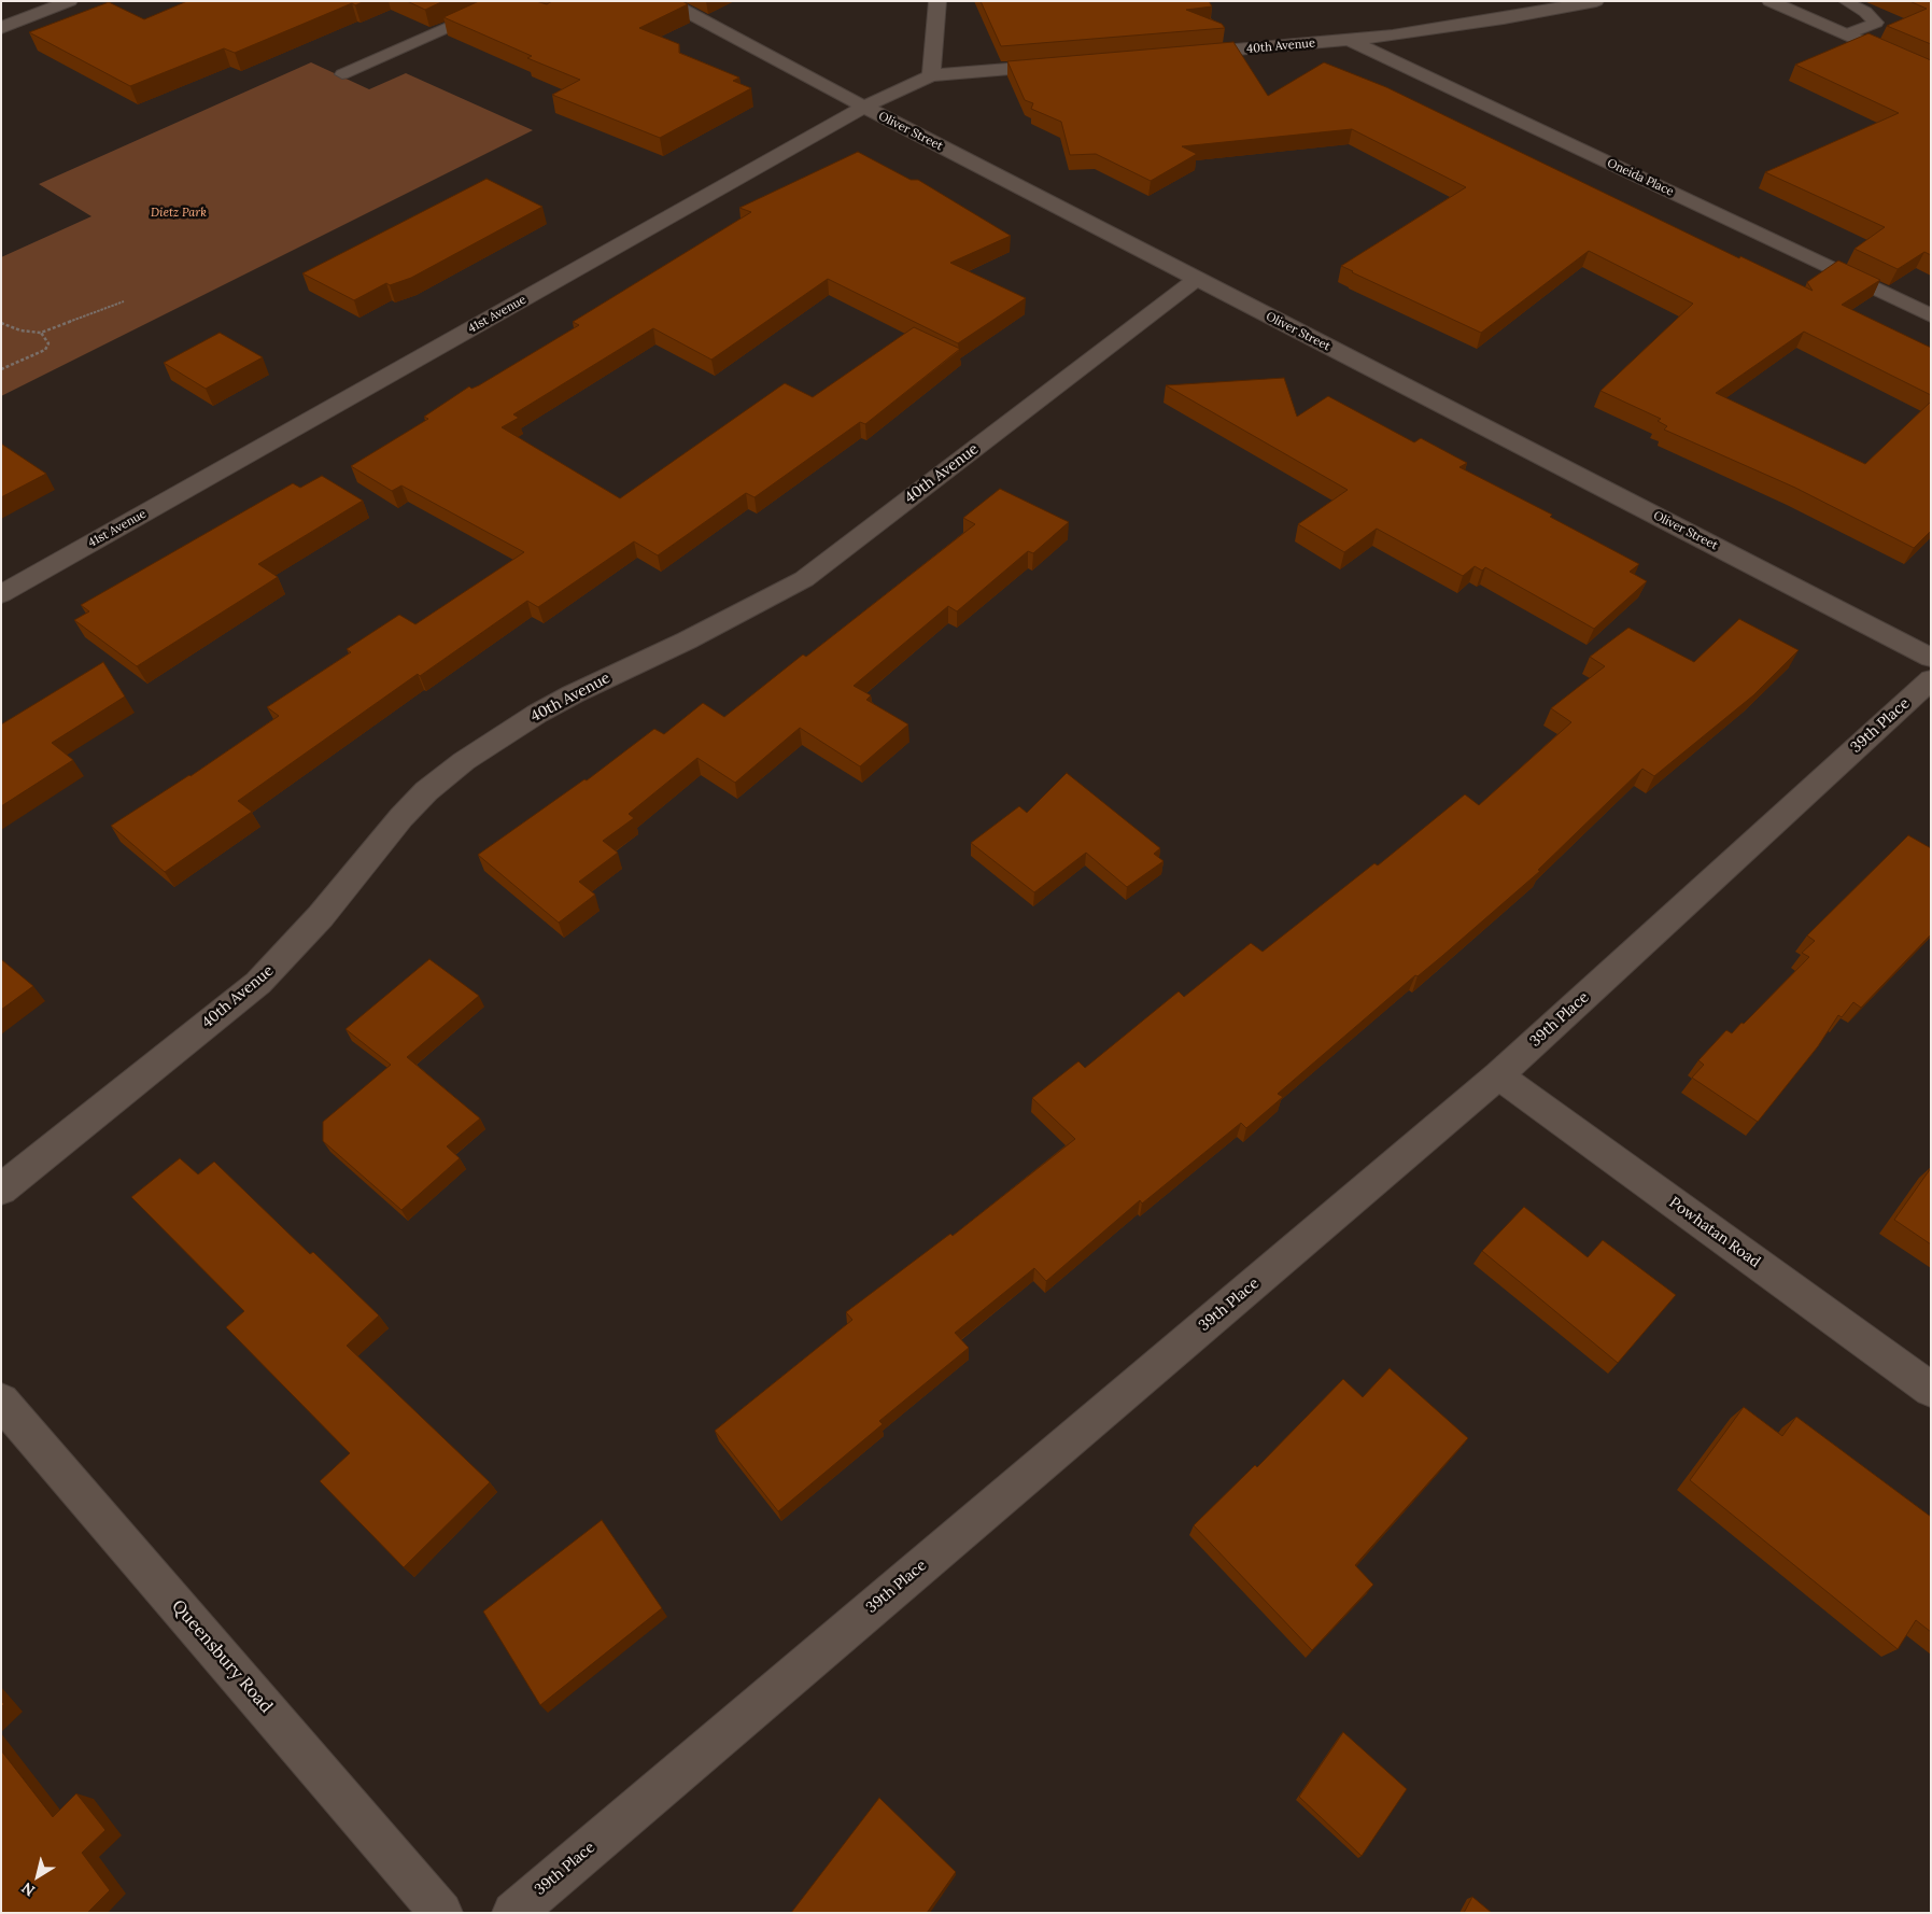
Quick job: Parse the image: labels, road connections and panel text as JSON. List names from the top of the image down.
{
  "streets": {
    "street": [
      "40th Avenue",
      "Oliver Street",
      "Oneida Place",
      "41st Avenue",
      "39th Place",
      "Powhatan Road",
      "Queensbury Road"
    ]
  },
  "crossings": [
    ["40th Avenue", "Oliver Street"],
    ["40th Avenue", "Oneida Place"],
    ["Oliver Street", "41st Avenue"],
    ["39th Place", "Powhatan Road"]
  ],
  "parks": ["Dietz Park"],
  "north": "bottom left"
}
